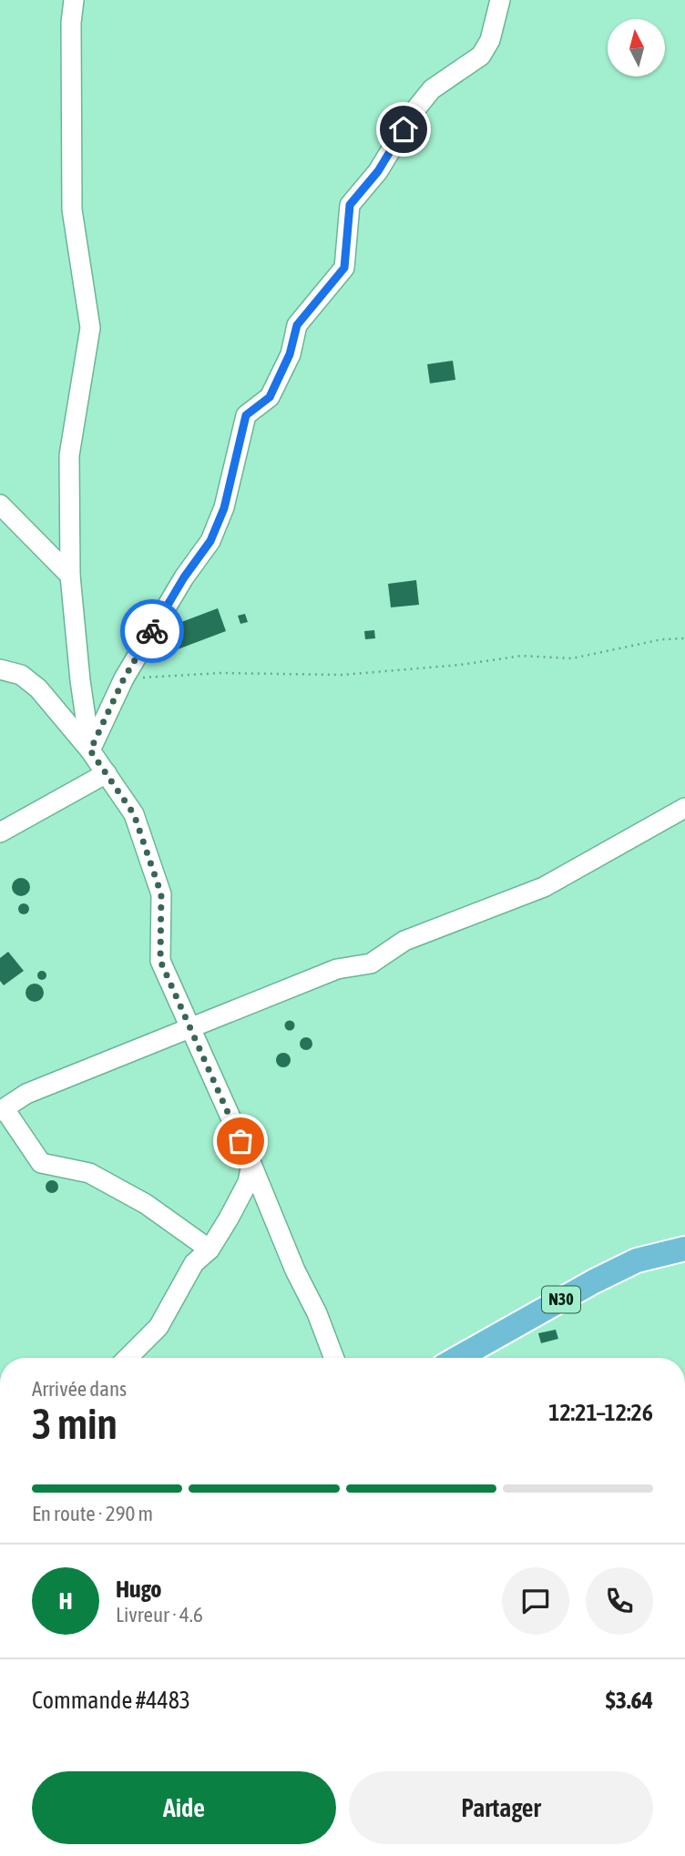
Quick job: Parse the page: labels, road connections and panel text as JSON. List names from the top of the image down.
{
  "streets": {
    "main road": ["N30"]
  },
  "north": "top",
  "page": {
    "heading": ["3 min", "Arrivée dans", "12:21–12:26"],
    "panel": [
      "Hugo",
      "Livreur · 4.6",
      "Commande #4483",
      "$3.64"
    ],
    "bar": "En route · 290 m",
    "round": "H",
    "buttons": ["Aide", "Partager"]
  }
}
